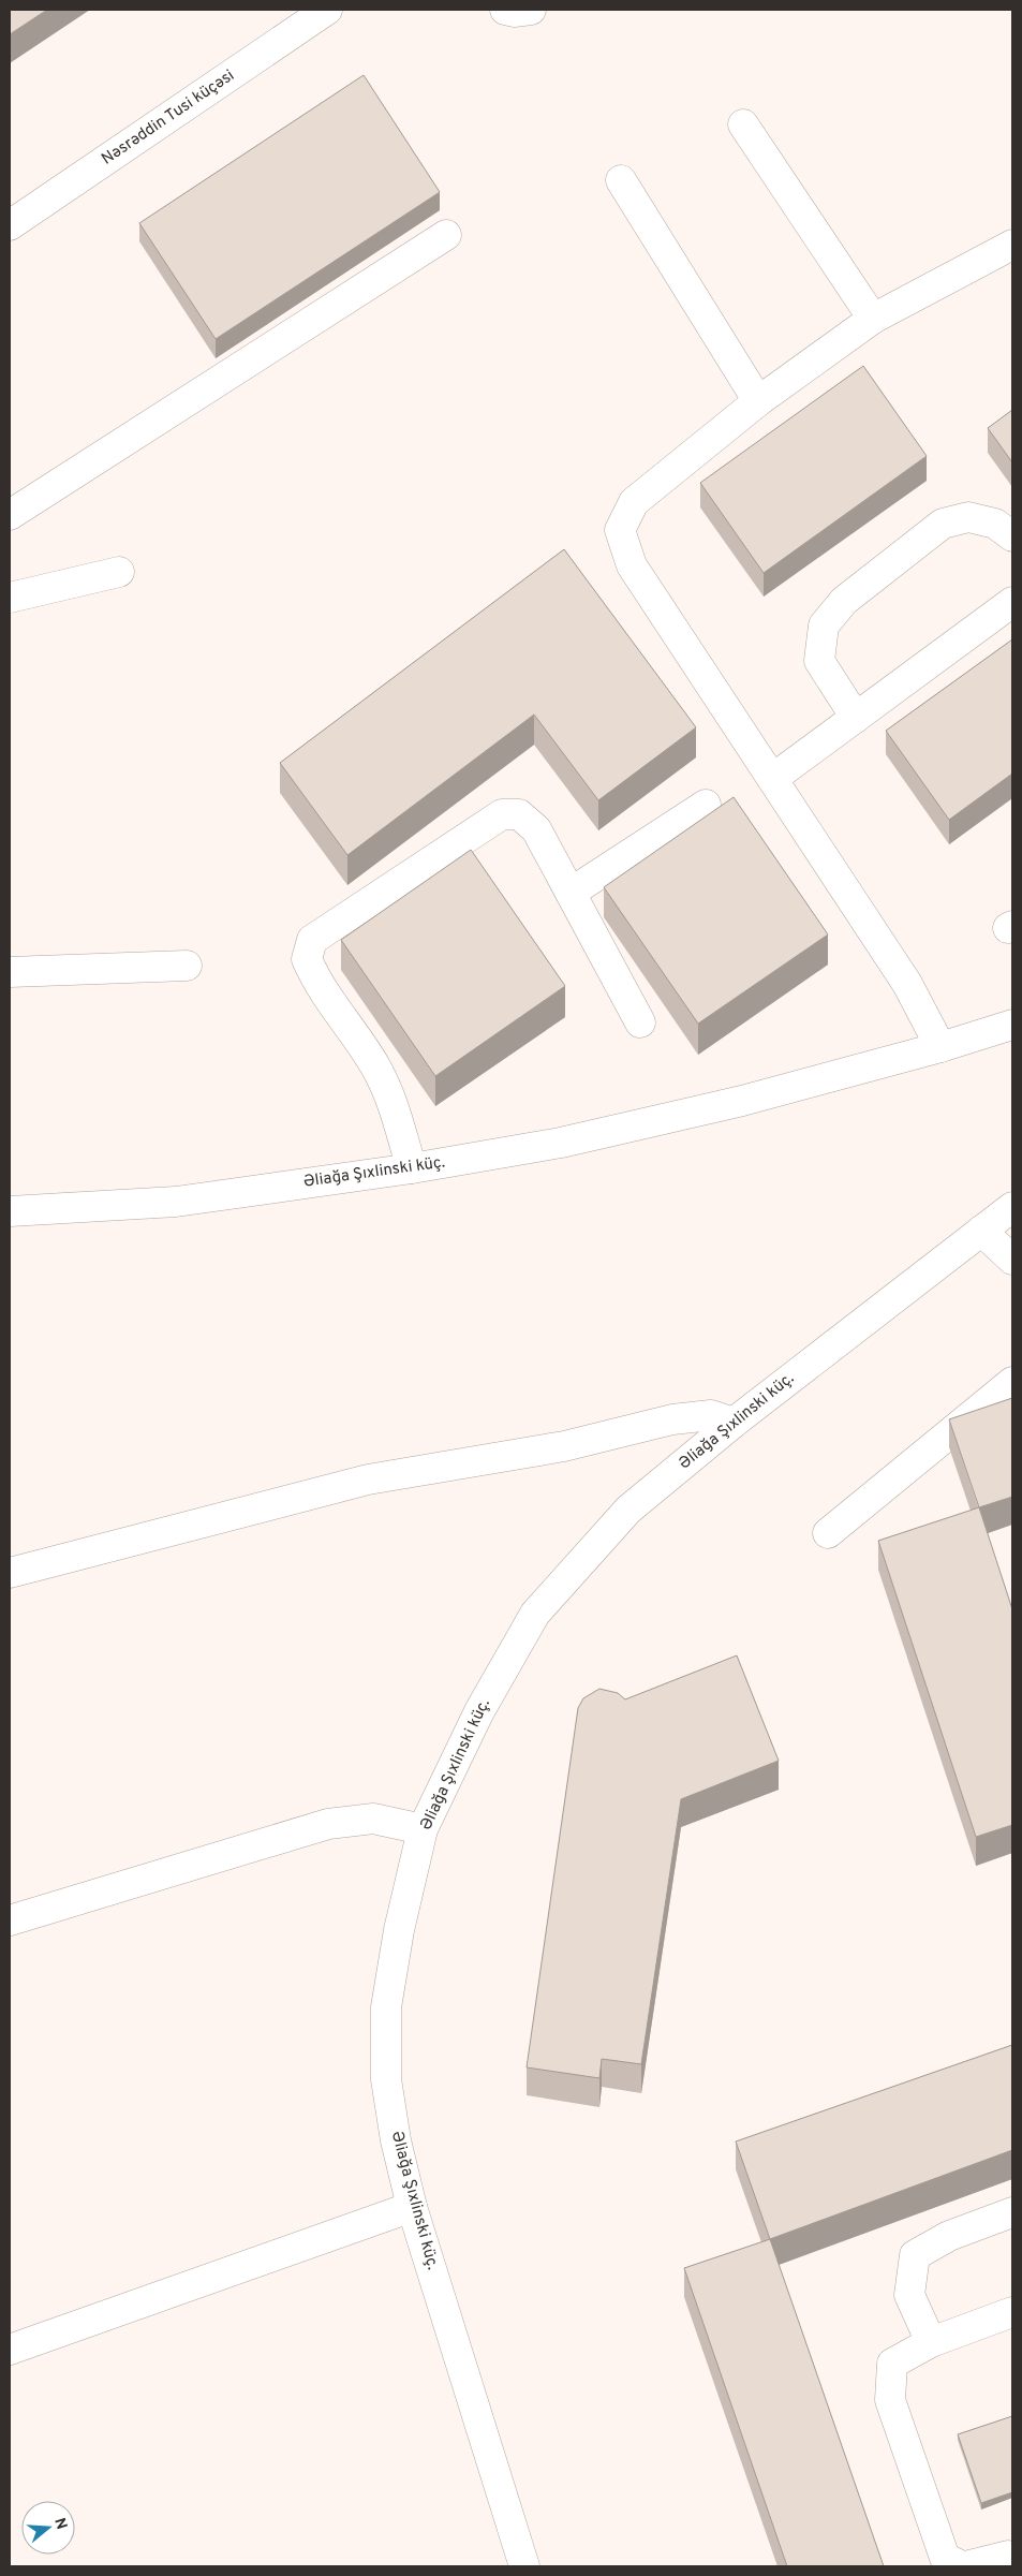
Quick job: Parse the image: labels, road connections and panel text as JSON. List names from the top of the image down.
{
  "streets": {
    "main road": ["Nəsrəddin Tusi küçəsi", "Əliağa Şıxlinski küç."]
  },
  "north": "right"
}
